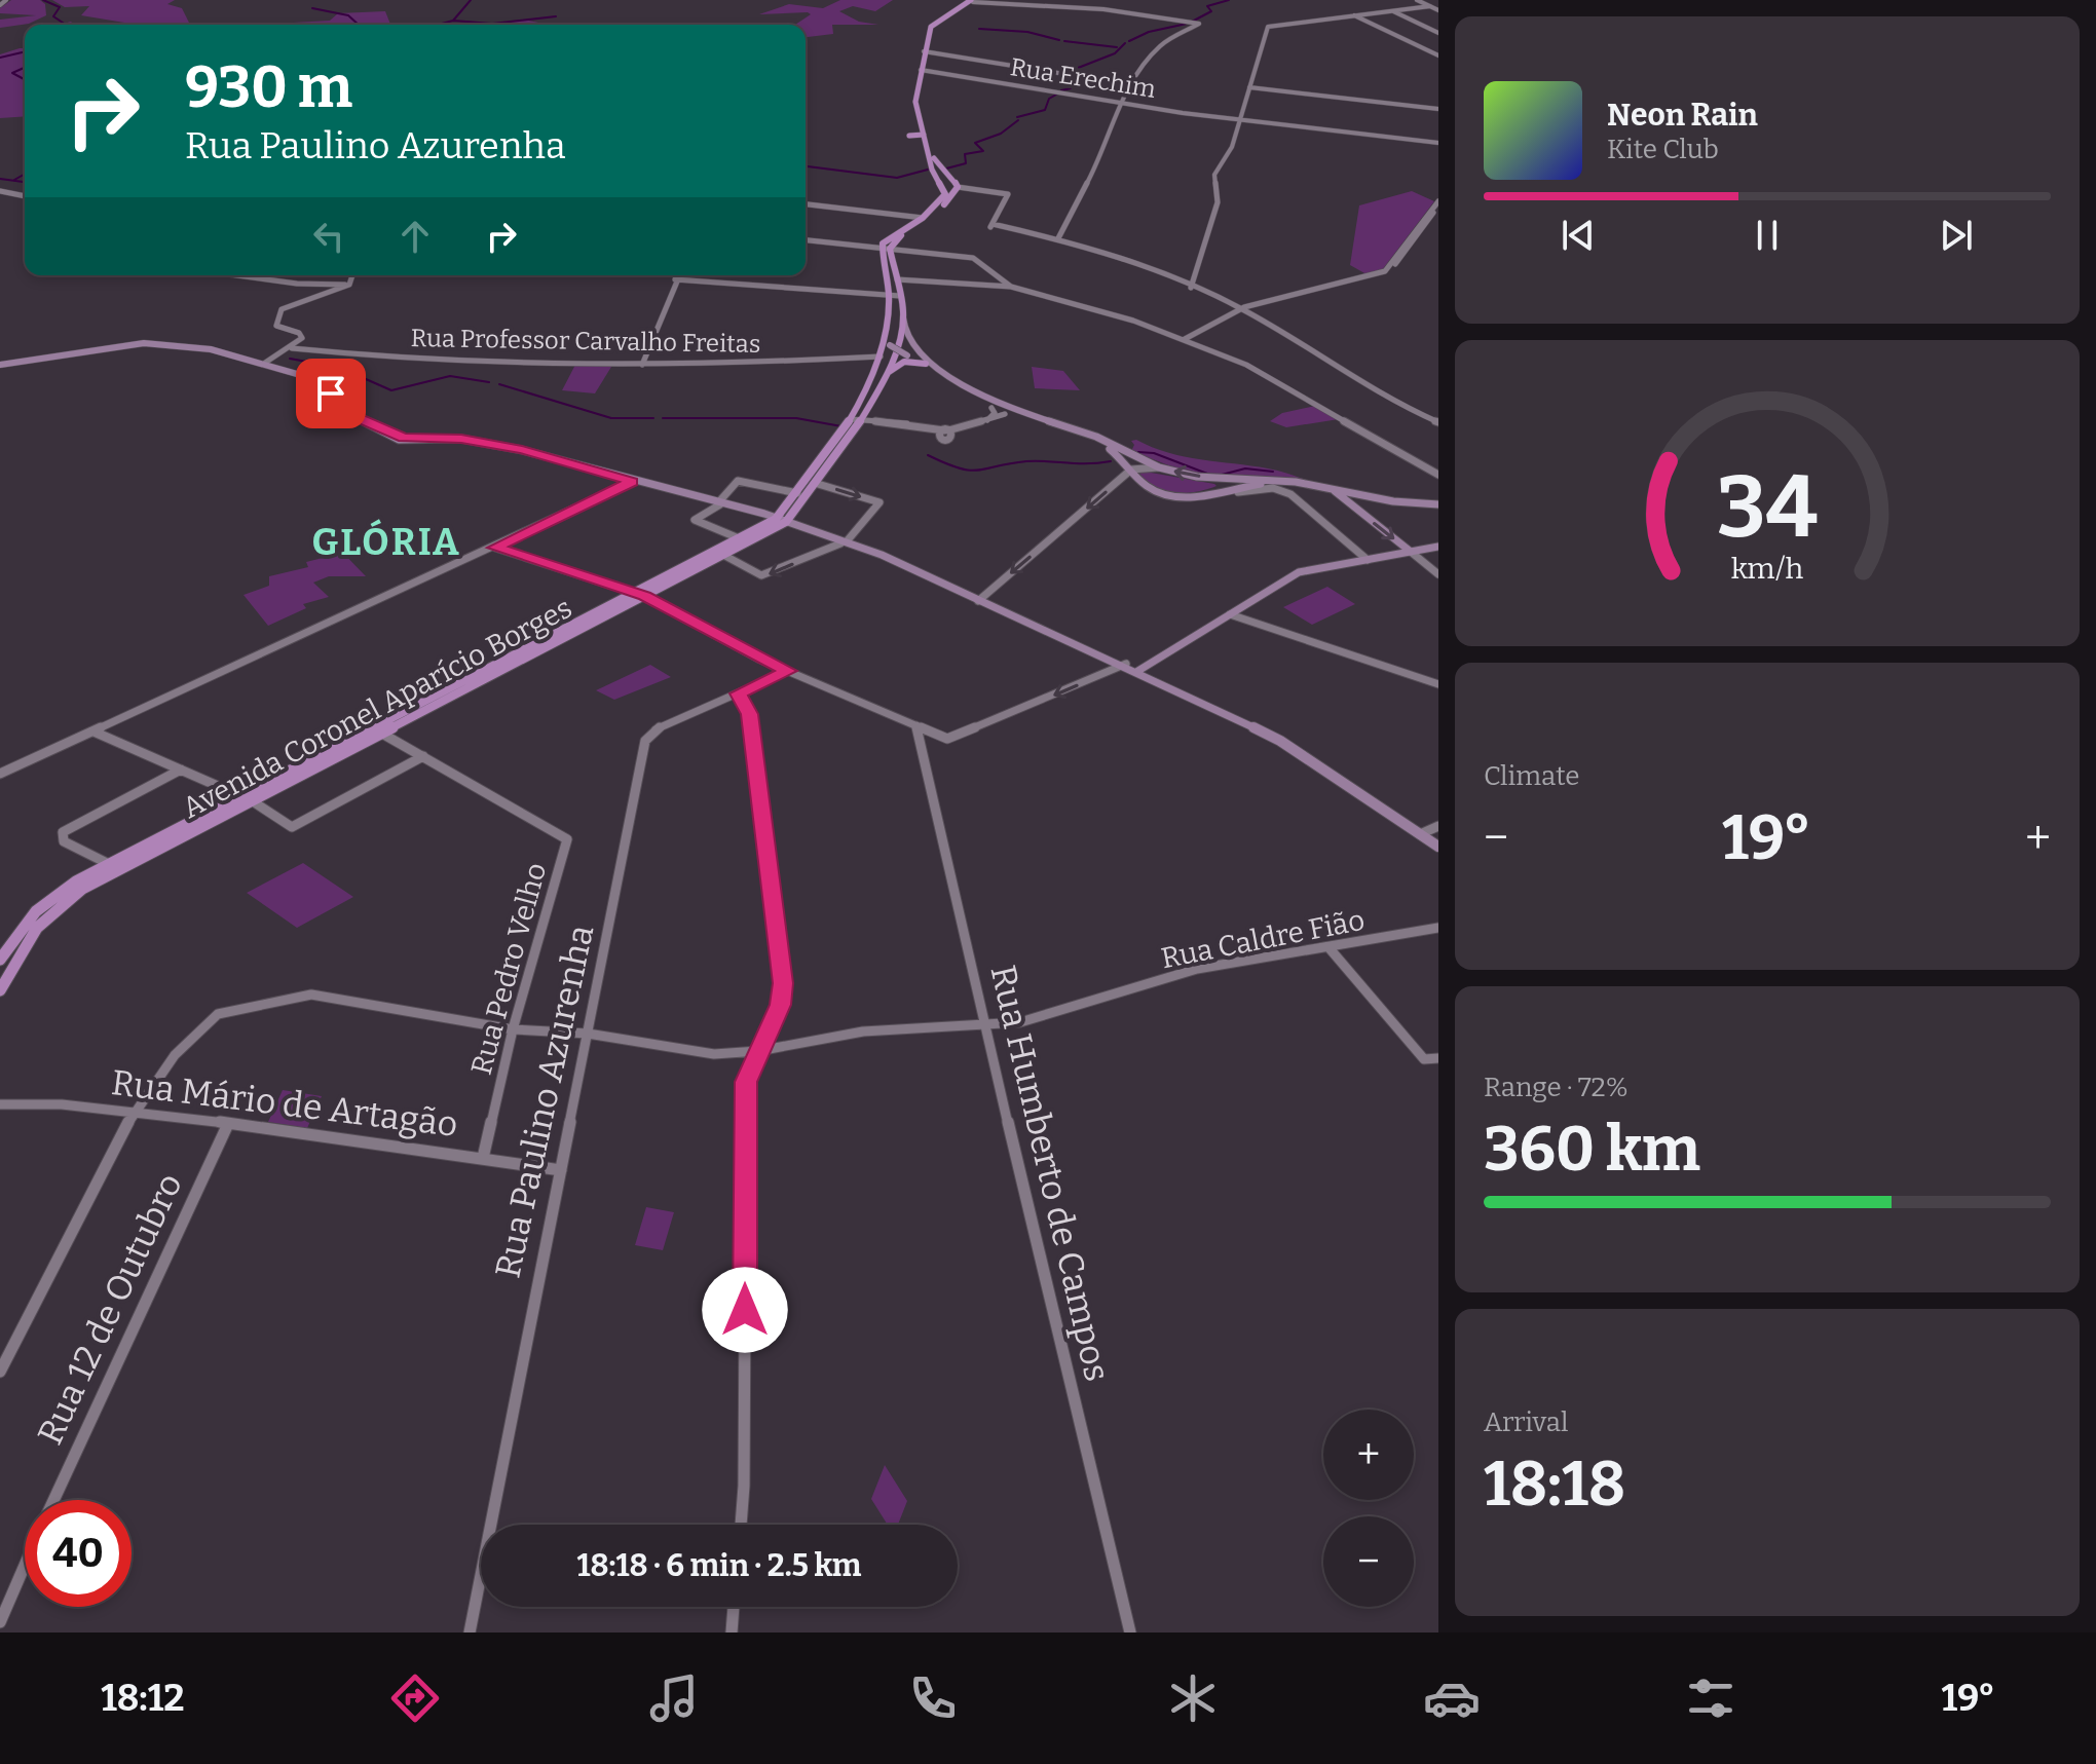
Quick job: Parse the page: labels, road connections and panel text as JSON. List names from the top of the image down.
{
  "streets": {
    "main road": ["Avenida Coronel Aparício Borges"],
    "street": [
      "Rua Erechim",
      "Rua Professor Carvalho Freitas",
      "Rua Caldre Fião",
      "Rua Pedro Velho",
      "Rua Paulino Azurenha",
      "Rua Mário de Artagão",
      "Rua Humberto de Campos",
      "Rua 12 de Outubro"
    ]
  },
  "crossings": [
    ["Rua Caldre Fião", "Rua Pedro Velho"],
    ["Rua Caldre Fião", "Rua Paulino Azurenha"],
    ["Rua Caldre Fião", "Rua Mário de Artagão"],
    ["Rua Caldre Fião", "Rua Humberto de Campos"],
    ["Rua Pedro Velho", "Rua Mário de Artagão"],
    ["Rua Paulino Azurenha", "Rua Mário de Artagão"],
    ["Rua Mário de Artagão", "Rua 12 de Outubro"]
  ],
  "districts": ["GLÓRIA"],
  "page": {
    "turn": ["930 m", "Rua Paulino Azurenha"],
    "song": ["Neon Rain", "Kite Club"],
    "tile": [
      "Climate",
      ["Range · 72%", "360 km"],
      ["Arrival", "18:18"]
    ],
    "heat": ["−", "19°", "+"],
    "map_buttons": ["+", "−"],
    "limit": "40",
    "trip": "18:18 · 6 min · 2.5 km",
    "tabs": ["18:12", "19°"],
    "gauge": ["34", "km/h"]
  }
}
